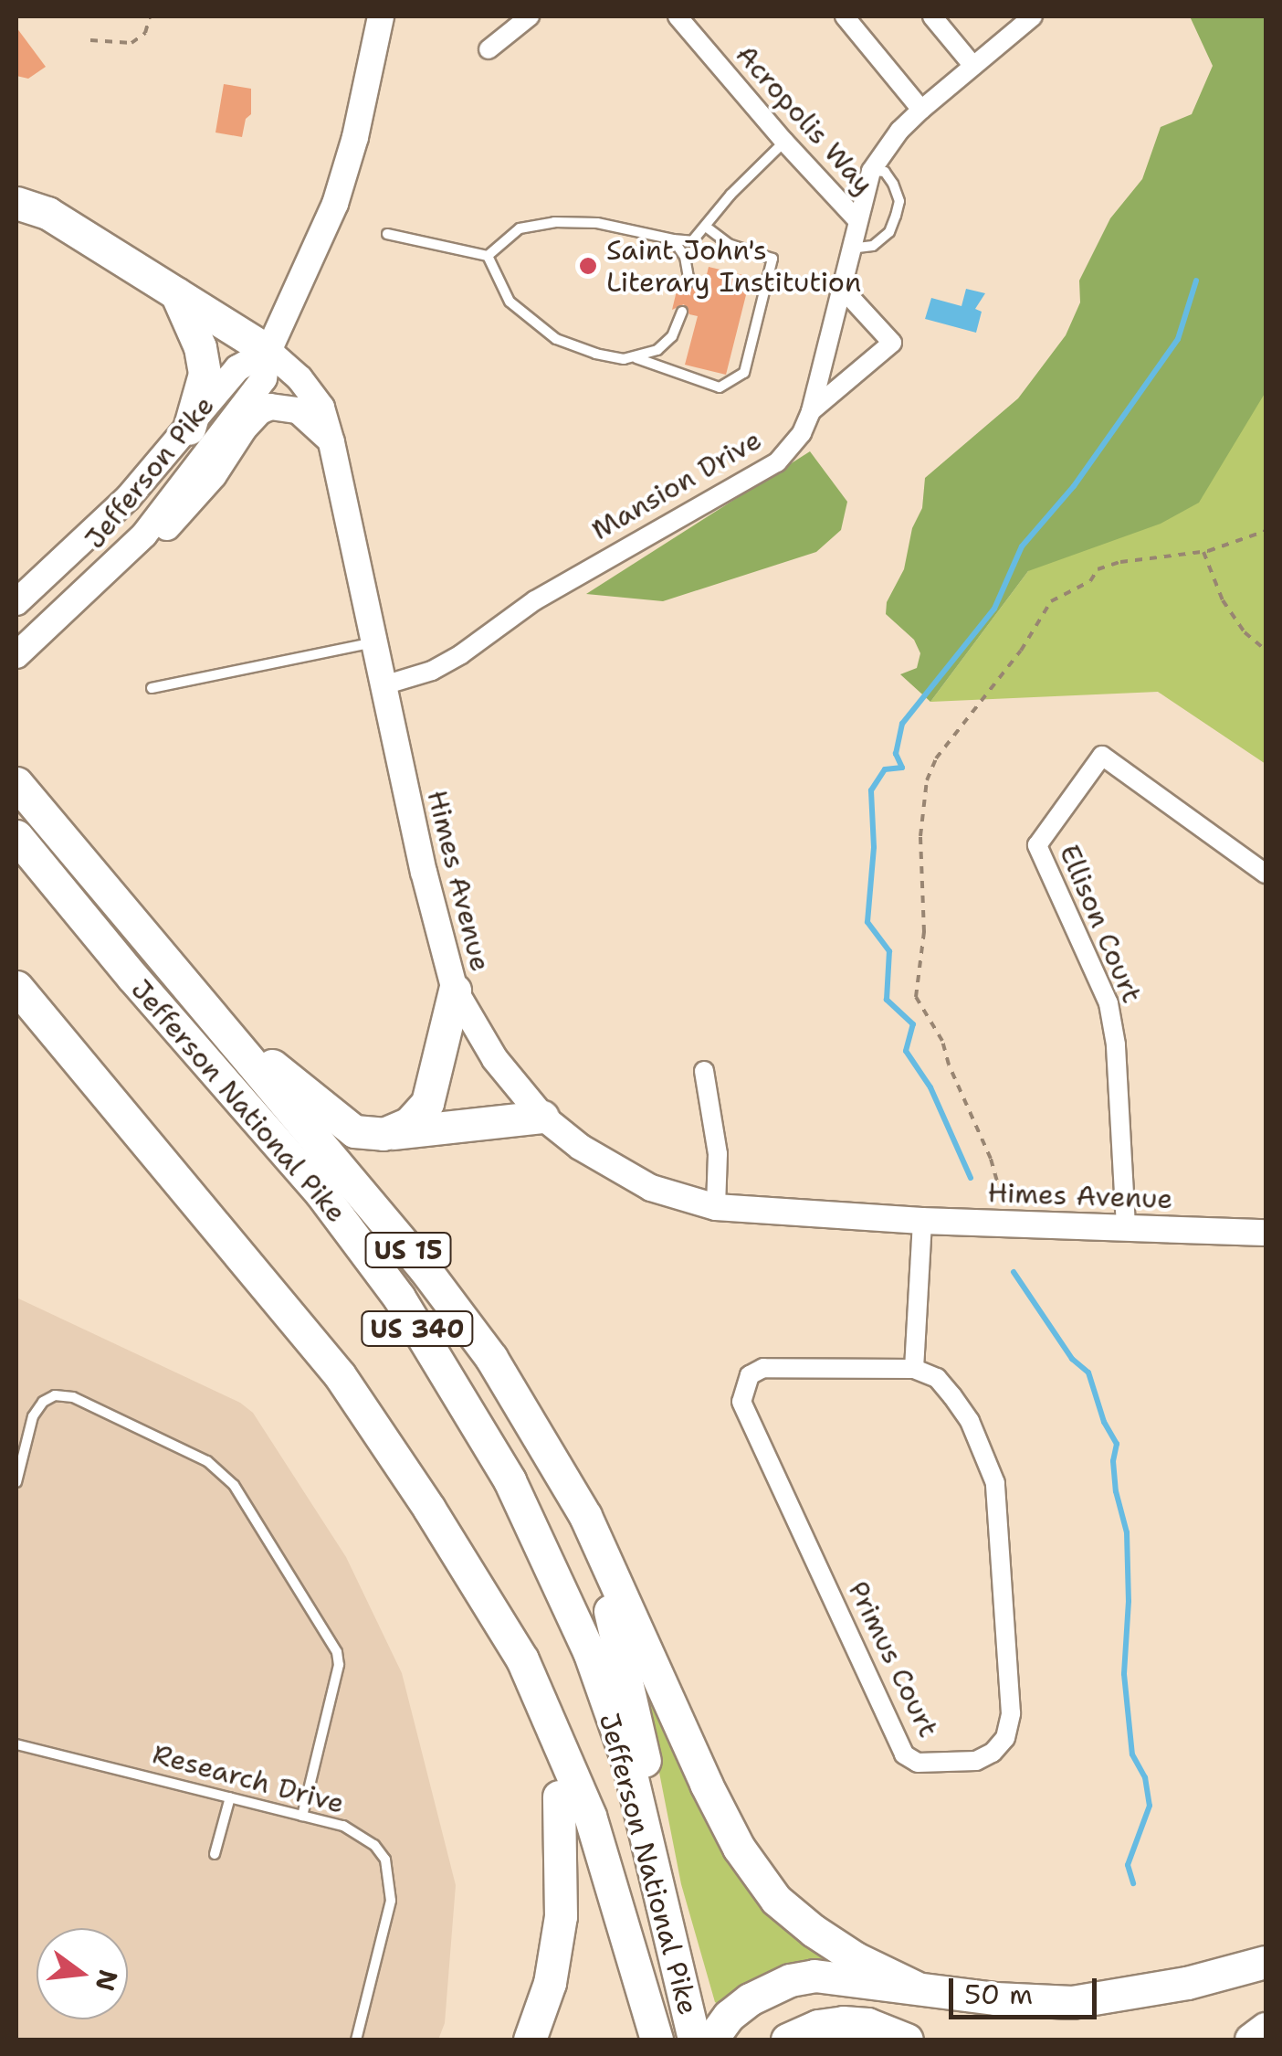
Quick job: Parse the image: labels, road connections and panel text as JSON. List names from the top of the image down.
{
  "streets": {
    "highway": ["Jefferson National Pike", "US 15", "US 340"],
    "street": [
      "Acropolis Way",
      "Jefferson Pike",
      "Mansion Drive",
      "Himes Avenue",
      "Ellison Court",
      "Primus Court"
    ],
    "lane": ["Research Drive"]
  },
  "crossings": [
    ["Acropolis Way", "Mansion Drive"],
    ["Jefferson Pike", "Himes Avenue"],
    ["Mansion Drive", "Himes Avenue"],
    ["Himes Avenue", "Ellison Court"]
  ],
  "places": ["Saint John's Literary Institution"],
  "scale_bar": "50 m",
  "north": "right"
}
